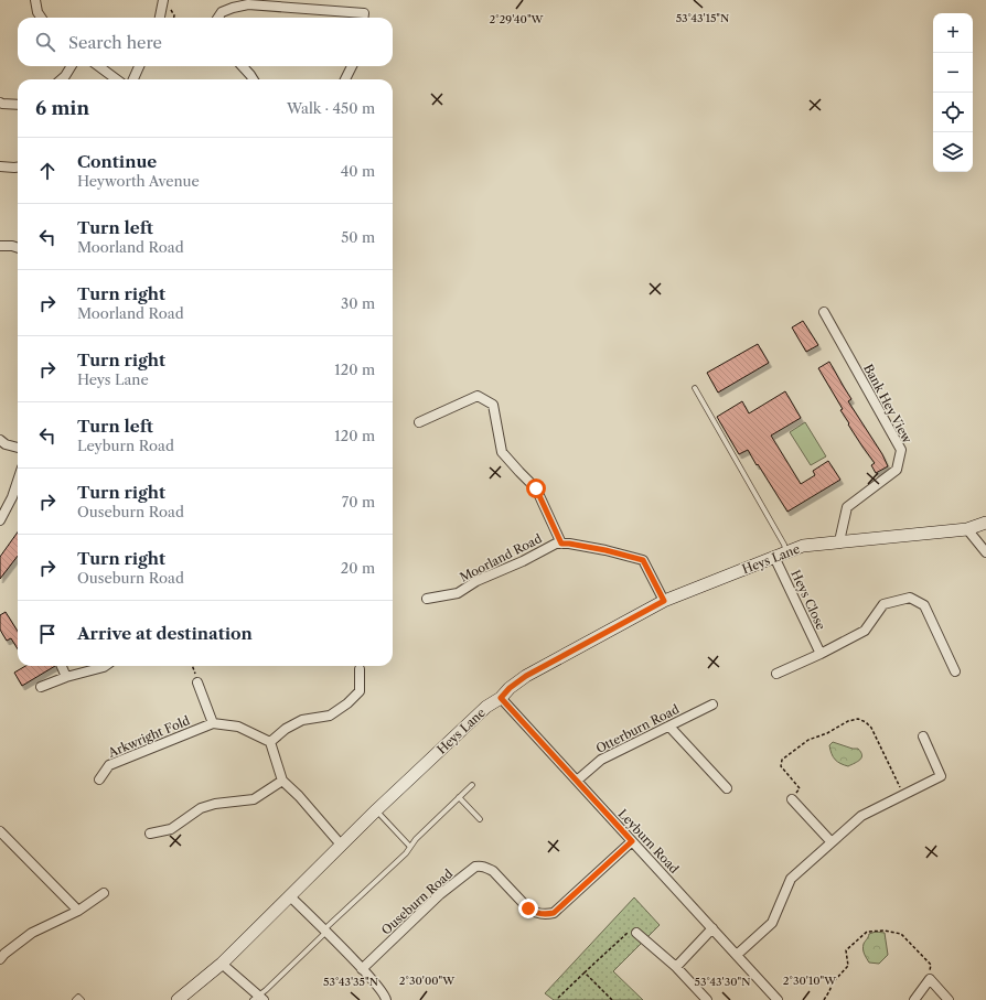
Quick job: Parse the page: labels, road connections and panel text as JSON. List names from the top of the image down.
{
  "streets": {
    "street": [
      "Bank Hey View",
      "Moorland Road",
      "Heys Lane",
      "Heys Close",
      "Otterburn Road",
      "Arkwright Fold",
      "Leyburn Road",
      "Ouseburn Road"
    ]
  },
  "crossings": [
    ["Bank Hey View", "Heys Lane"],
    ["Moorland Road", "Heys Lane"],
    ["Heys Lane", "Heys Close"],
    ["Heys Lane", "Leyburn Road"],
    ["Otterburn Road", "Leyburn Road"],
    ["Leyburn Road", "Ouseburn Road"]
  ],
  "page": {
    "map_buttons": ["+", "−"],
    "search": "Search here",
    "heading": ["6 min", "Walk · 450 m"],
    "list": [
      ["Continue", "Heyworth Avenue", "40 m"],
      ["Turn left", "Moorland Road", "50 m"],
      ["Turn right", "Moorland Road", "30 m"],
      ["Turn right", "Heys Lane", "120 m"],
      ["Turn left", "Leyburn Road", "120 m"],
      ["Turn right", "Ouseburn Road", "70 m"],
      ["Turn right", "Ouseburn Road", "20 m"],
      "Arrive at destination"
    ]
  },
  "coordinates": [
    "53°43'15\"N",
    "2°29'40\"W",
    "2°30'00\"W",
    "2°30'10\"W",
    "53°43'35\"N",
    "53°43'30\"N"
  ]
}
